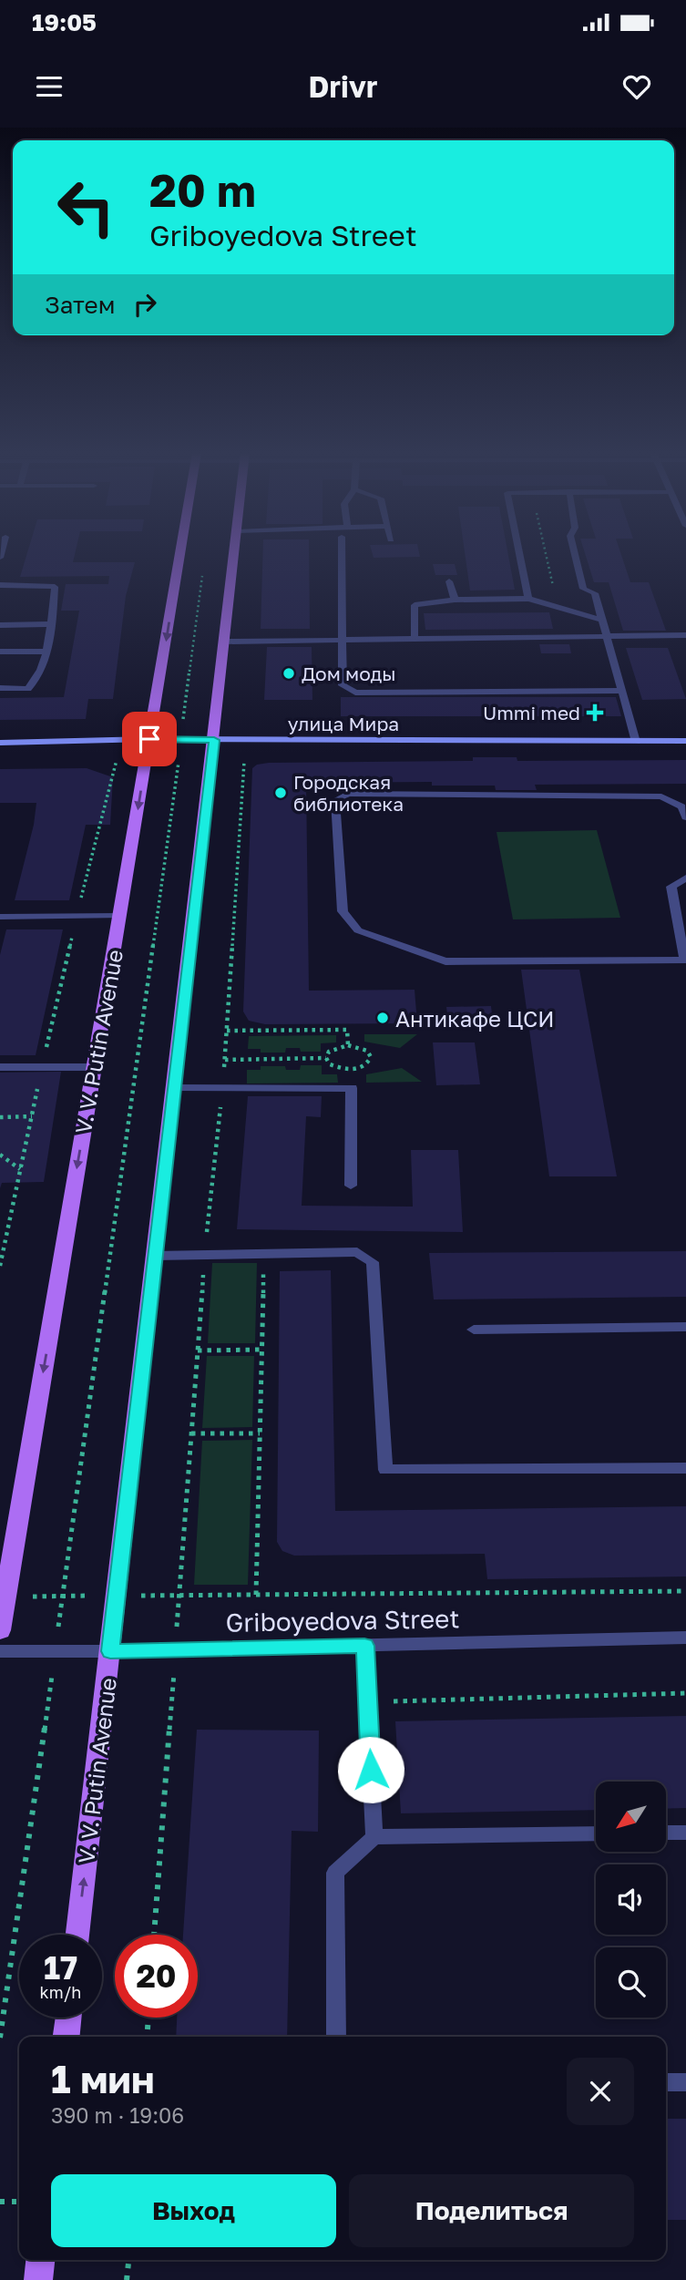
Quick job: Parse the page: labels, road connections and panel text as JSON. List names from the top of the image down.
{
  "streets": {
    "main road": ["улица Мира", "V. V. Putin Avenue"],
    "street": ["Griboyedova Street"]
  },
  "crossings": [
    ["улица Мира", "V. V. Putin Avenue"],
    ["V. V. Putin Avenue", "Griboyedova Street"]
  ],
  "places": {
    "other": ["Дом моды", "Городская библиотека", "Антикафе ЦСИ"],
    "health": ["Ummi med"]
  },
  "north": "bottom left",
  "page": {
    "status": "19:05",
    "header": "Drivr",
    "turn": ["20 m", "Griboyedova Street"],
    "then": "Затем",
    "speed": "17 km/h",
    "limit": "20",
    "heading": ["1 мин", "390 m · 19:06"],
    "buttons": ["Выход", "Поделиться"]
  }
}
